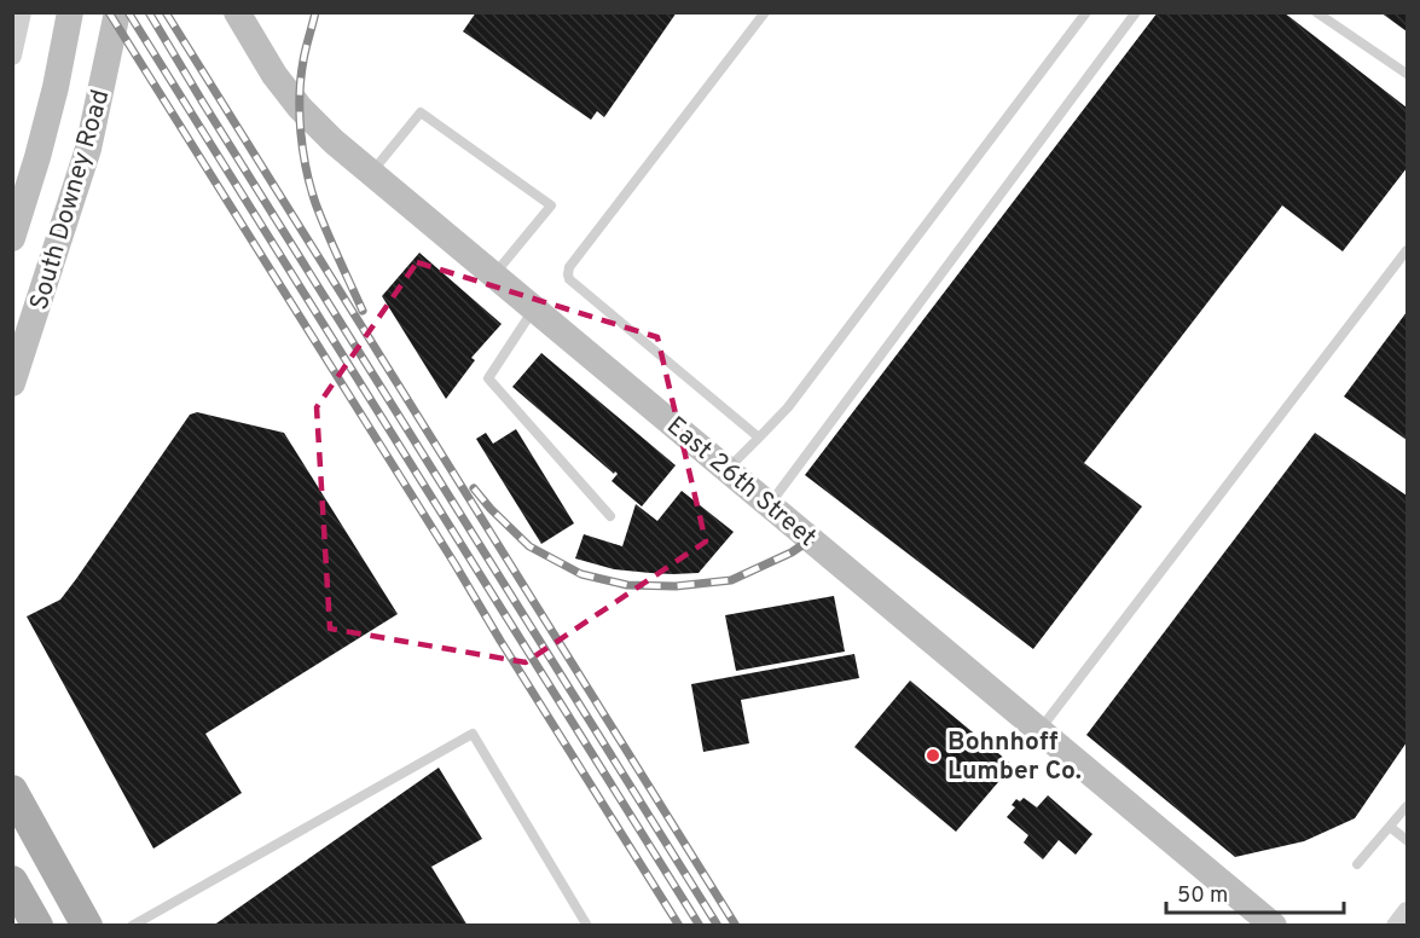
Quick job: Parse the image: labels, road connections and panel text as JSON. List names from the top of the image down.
{
  "streets": {
    "street": ["South Downey Road", "East 26th Street"]
  },
  "places": ["Bohnhoff Lumber Co."],
  "scale_bar": "50 m"
}
